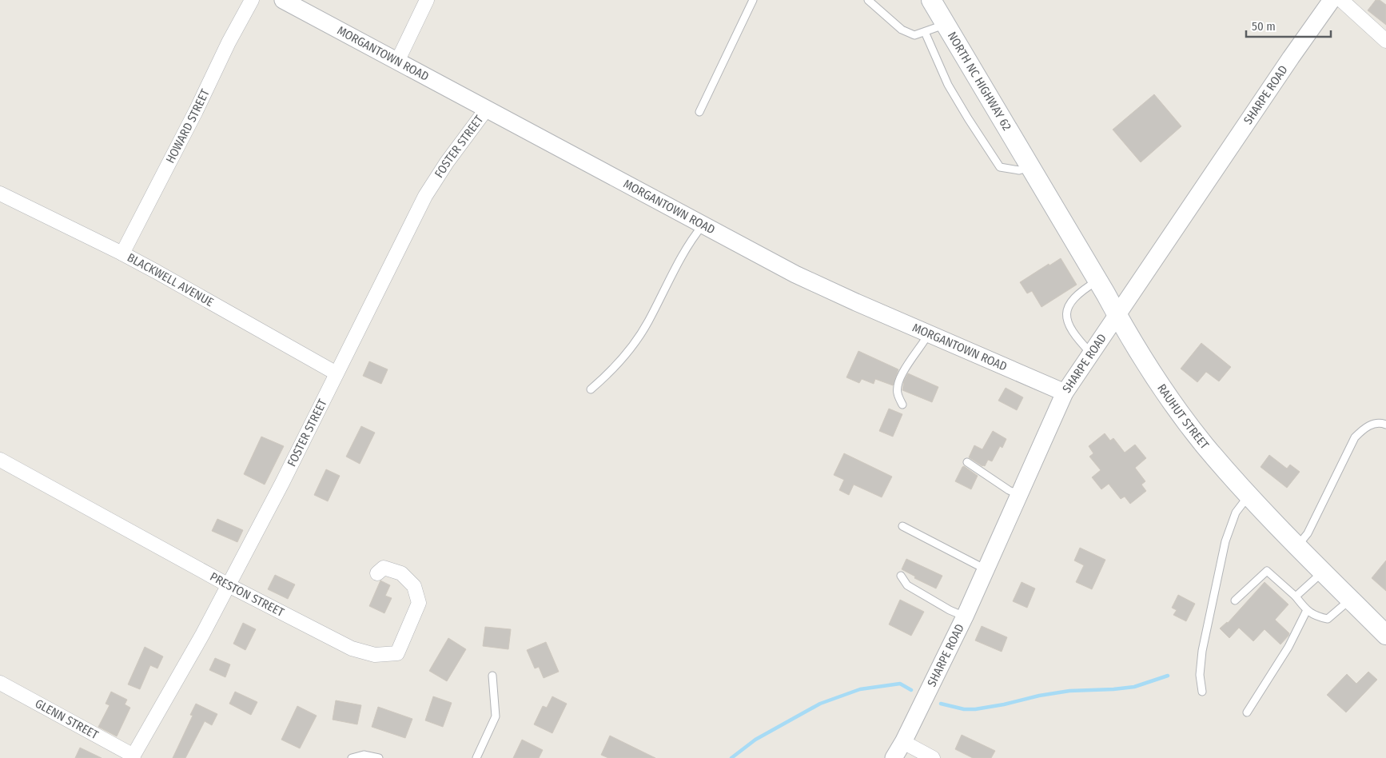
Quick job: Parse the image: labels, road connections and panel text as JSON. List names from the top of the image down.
{
  "streets": {
    "main road": ["NORTH NC HIGHWAY 62", "RAUHUT STREET"],
    "street": [
      "MORGANTOWN ROAD",
      "SHARPE ROAD",
      "HOWARD STREET",
      "FOSTER STREET",
      "BLACKWELL AVENUE",
      "PRESTON STREET",
      "GLENN STREET"
    ]
  },
  "crossings": [
    ["MORGANTOWN ROAD", "SHARPE ROAD"],
    ["MORGANTOWN ROAD", "FOSTER STREET"],
    ["NORTH NC HIGHWAY 62", "RAUHUT STREET"],
    ["SHARPE ROAD", "RAUHUT STREET"],
    ["HOWARD STREET", "BLACKWELL AVENUE"],
    ["FOSTER STREET", "BLACKWELL AVENUE"],
    ["FOSTER STREET", "PRESTON STREET"],
    ["FOSTER STREET", "GLENN STREET"]
  ],
  "scale_bar": "50 m"
}
